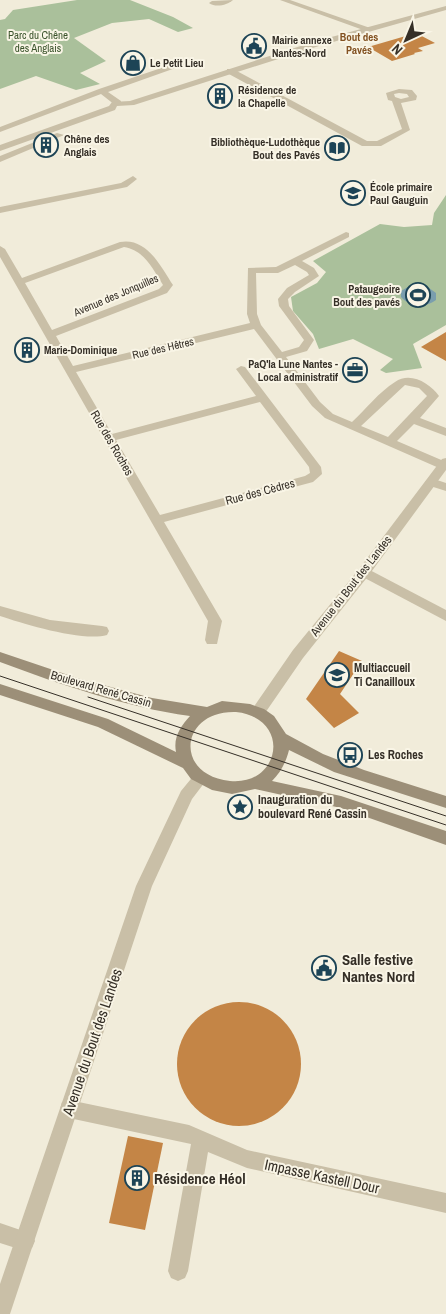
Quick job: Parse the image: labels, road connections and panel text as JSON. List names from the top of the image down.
{
  "streets": {
    "main road": ["Boulevard René Cassin"],
    "street": [
      "Avenue des Jonquilles",
      "Rue des Hêtres",
      "Rue des Roches",
      "Rue des Cèdres",
      "Avenue du Bout des Landes",
      "Impasse Kastell Dour"
    ]
  },
  "crossings": [
    ["Avenue des Jonquilles", "Rue des Roches"],
    ["Rue des Hêtres", "Rue des Roches"],
    ["Rue des Roches", "Rue des Cèdres"],
    ["Avenue du Bout des Landes", "Boulevard René Cassin"],
    ["Avenue du Bout des Landes", "Impasse Kastell Dour"]
  ],
  "districts": ["Bout des Pavés"],
  "parks": ["Parc du Chêne des Anglais"],
  "places": {
    "public building": ["Mairie annexe Nantes-Nord", "Salle festive Nantes Nord"],
    "shop": ["Le Petit Lieu"],
    "building": [
      "Résidence de la Chapelle",
      "Chêne des Anglais",
      "Marie-Dominique",
      "Résidence Héol"
    ],
    "library": ["Bibliothèque-Ludothèque Bout des Pavés"],
    "school or university": ["École primaire Paul Gauguin", "Multiaccueil Ti Canailloux"],
    "sports": ["Pataugeoire Bout des pavés"],
    "office": ["PaQ'la Lune Nantes - Local administratif"],
    "bus stop": ["Les Roches"],
    "place": ["Inauguration du boulevard René Cassin"]
  },
  "north": "bottom left"
}
